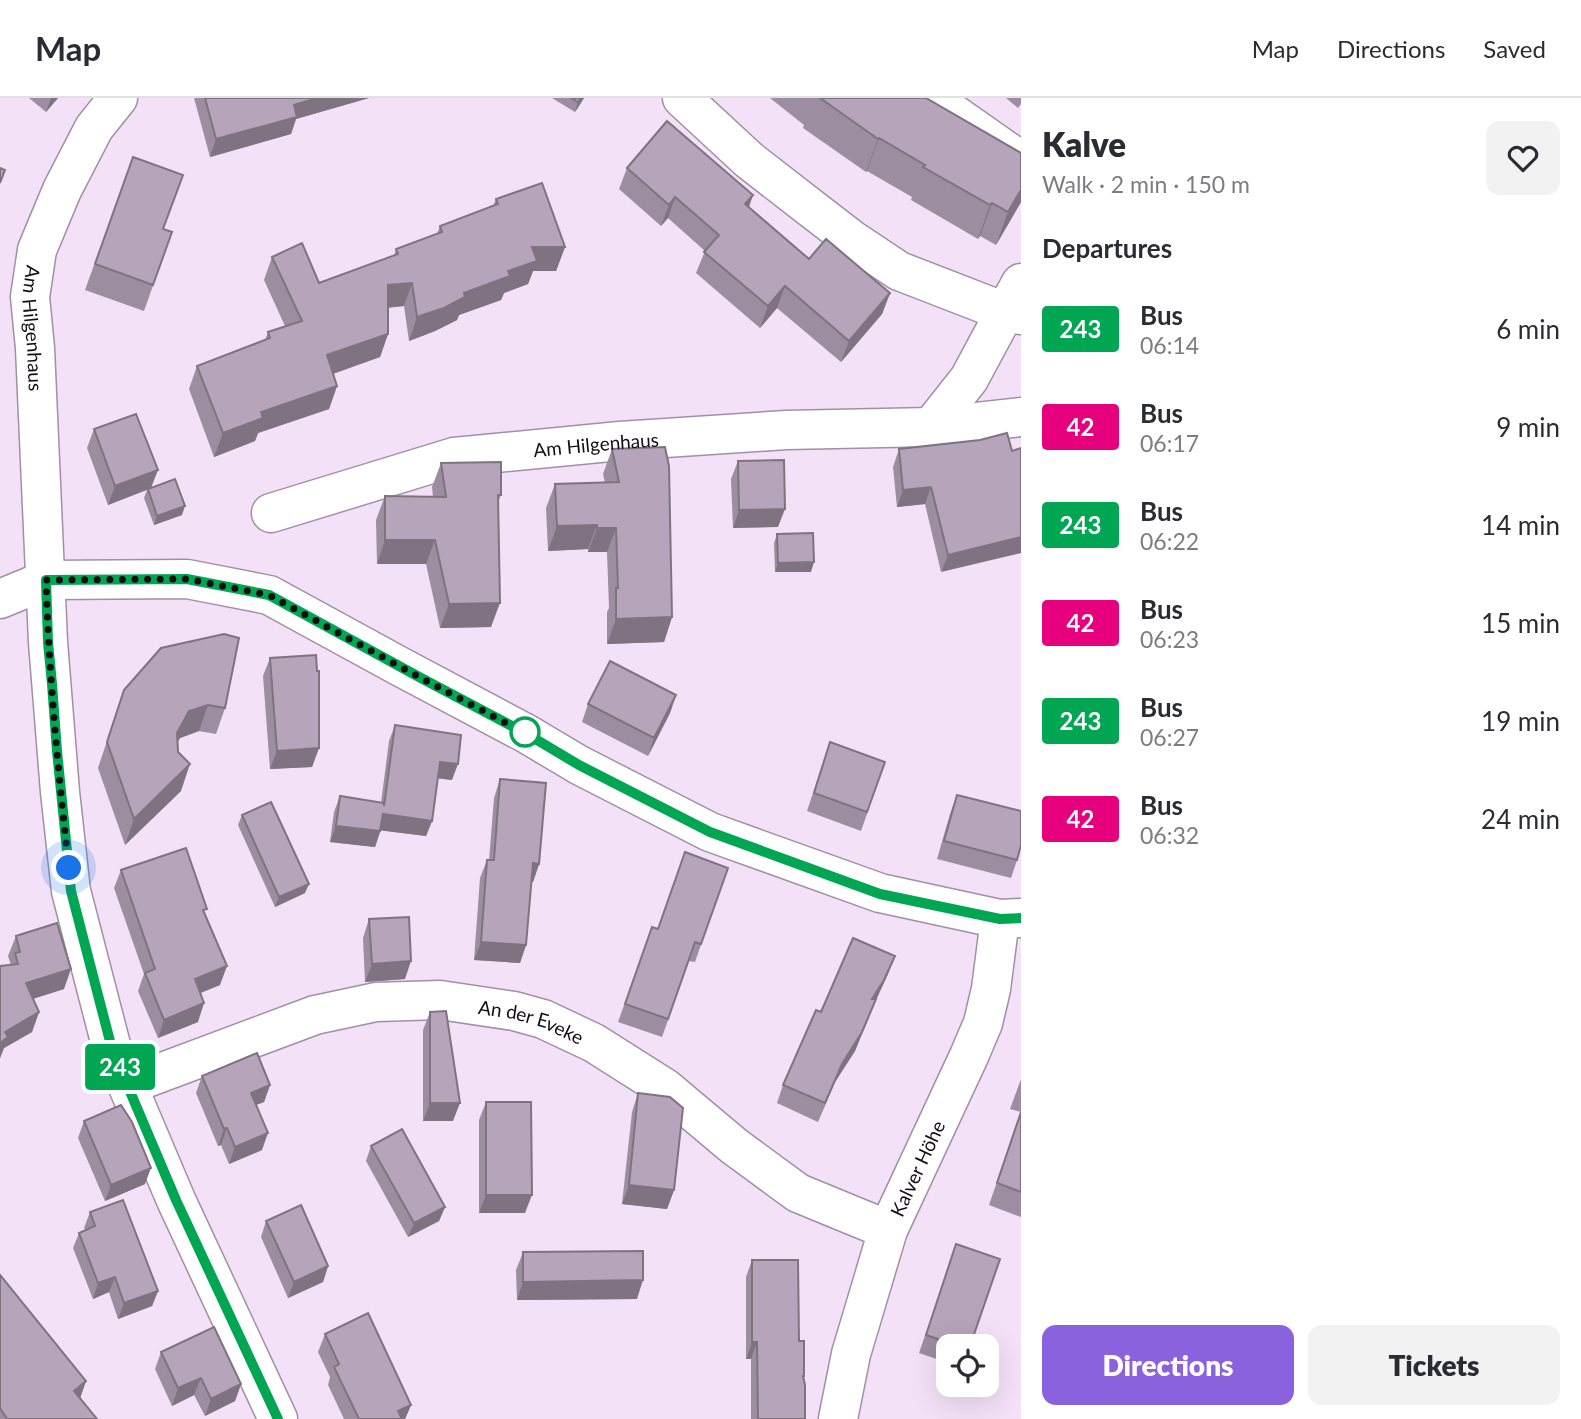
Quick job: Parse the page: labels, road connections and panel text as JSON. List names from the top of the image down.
{
  "streets": {
    "street": ["Am Hilgenhaus", "An der Eveke", "Kalver Höhe"]
  },
  "crossings": [
    ["Am Hilgenhaus", "An der Eveke"],
    ["An der Eveke", "Kalver Höhe"]
  ],
  "lines": ["bus line 243"],
  "page": {
    "header": "Map",
    "nav": ["Map", "Directions", "Saved"],
    "on_map": "243",
    "heading": [
      ["Kalve", "Walk · 2 min · 150 m"],
      "Departures"
    ],
    "list": [
      {
        "mark": "243",
        "name": "Bus",
        "note": "06:14",
        "value": "6 min"
      },
      {
        "mark": "42",
        "name": "Bus",
        "note": "06:17",
        "value": "9 min"
      },
      {
        "mark": "243",
        "name": "Bus",
        "note": "06:22",
        "value": "14 min"
      },
      {
        "mark": "42",
        "name": "Bus",
        "note": "06:23",
        "value": "15 min"
      },
      {
        "mark": "243",
        "name": "Bus",
        "note": "06:27",
        "value": "19 min"
      },
      {
        "mark": "42",
        "name": "Bus",
        "note": "06:32",
        "value": "24 min"
      }
    ],
    "buttons": ["Directions", "Tickets"]
  }
}
